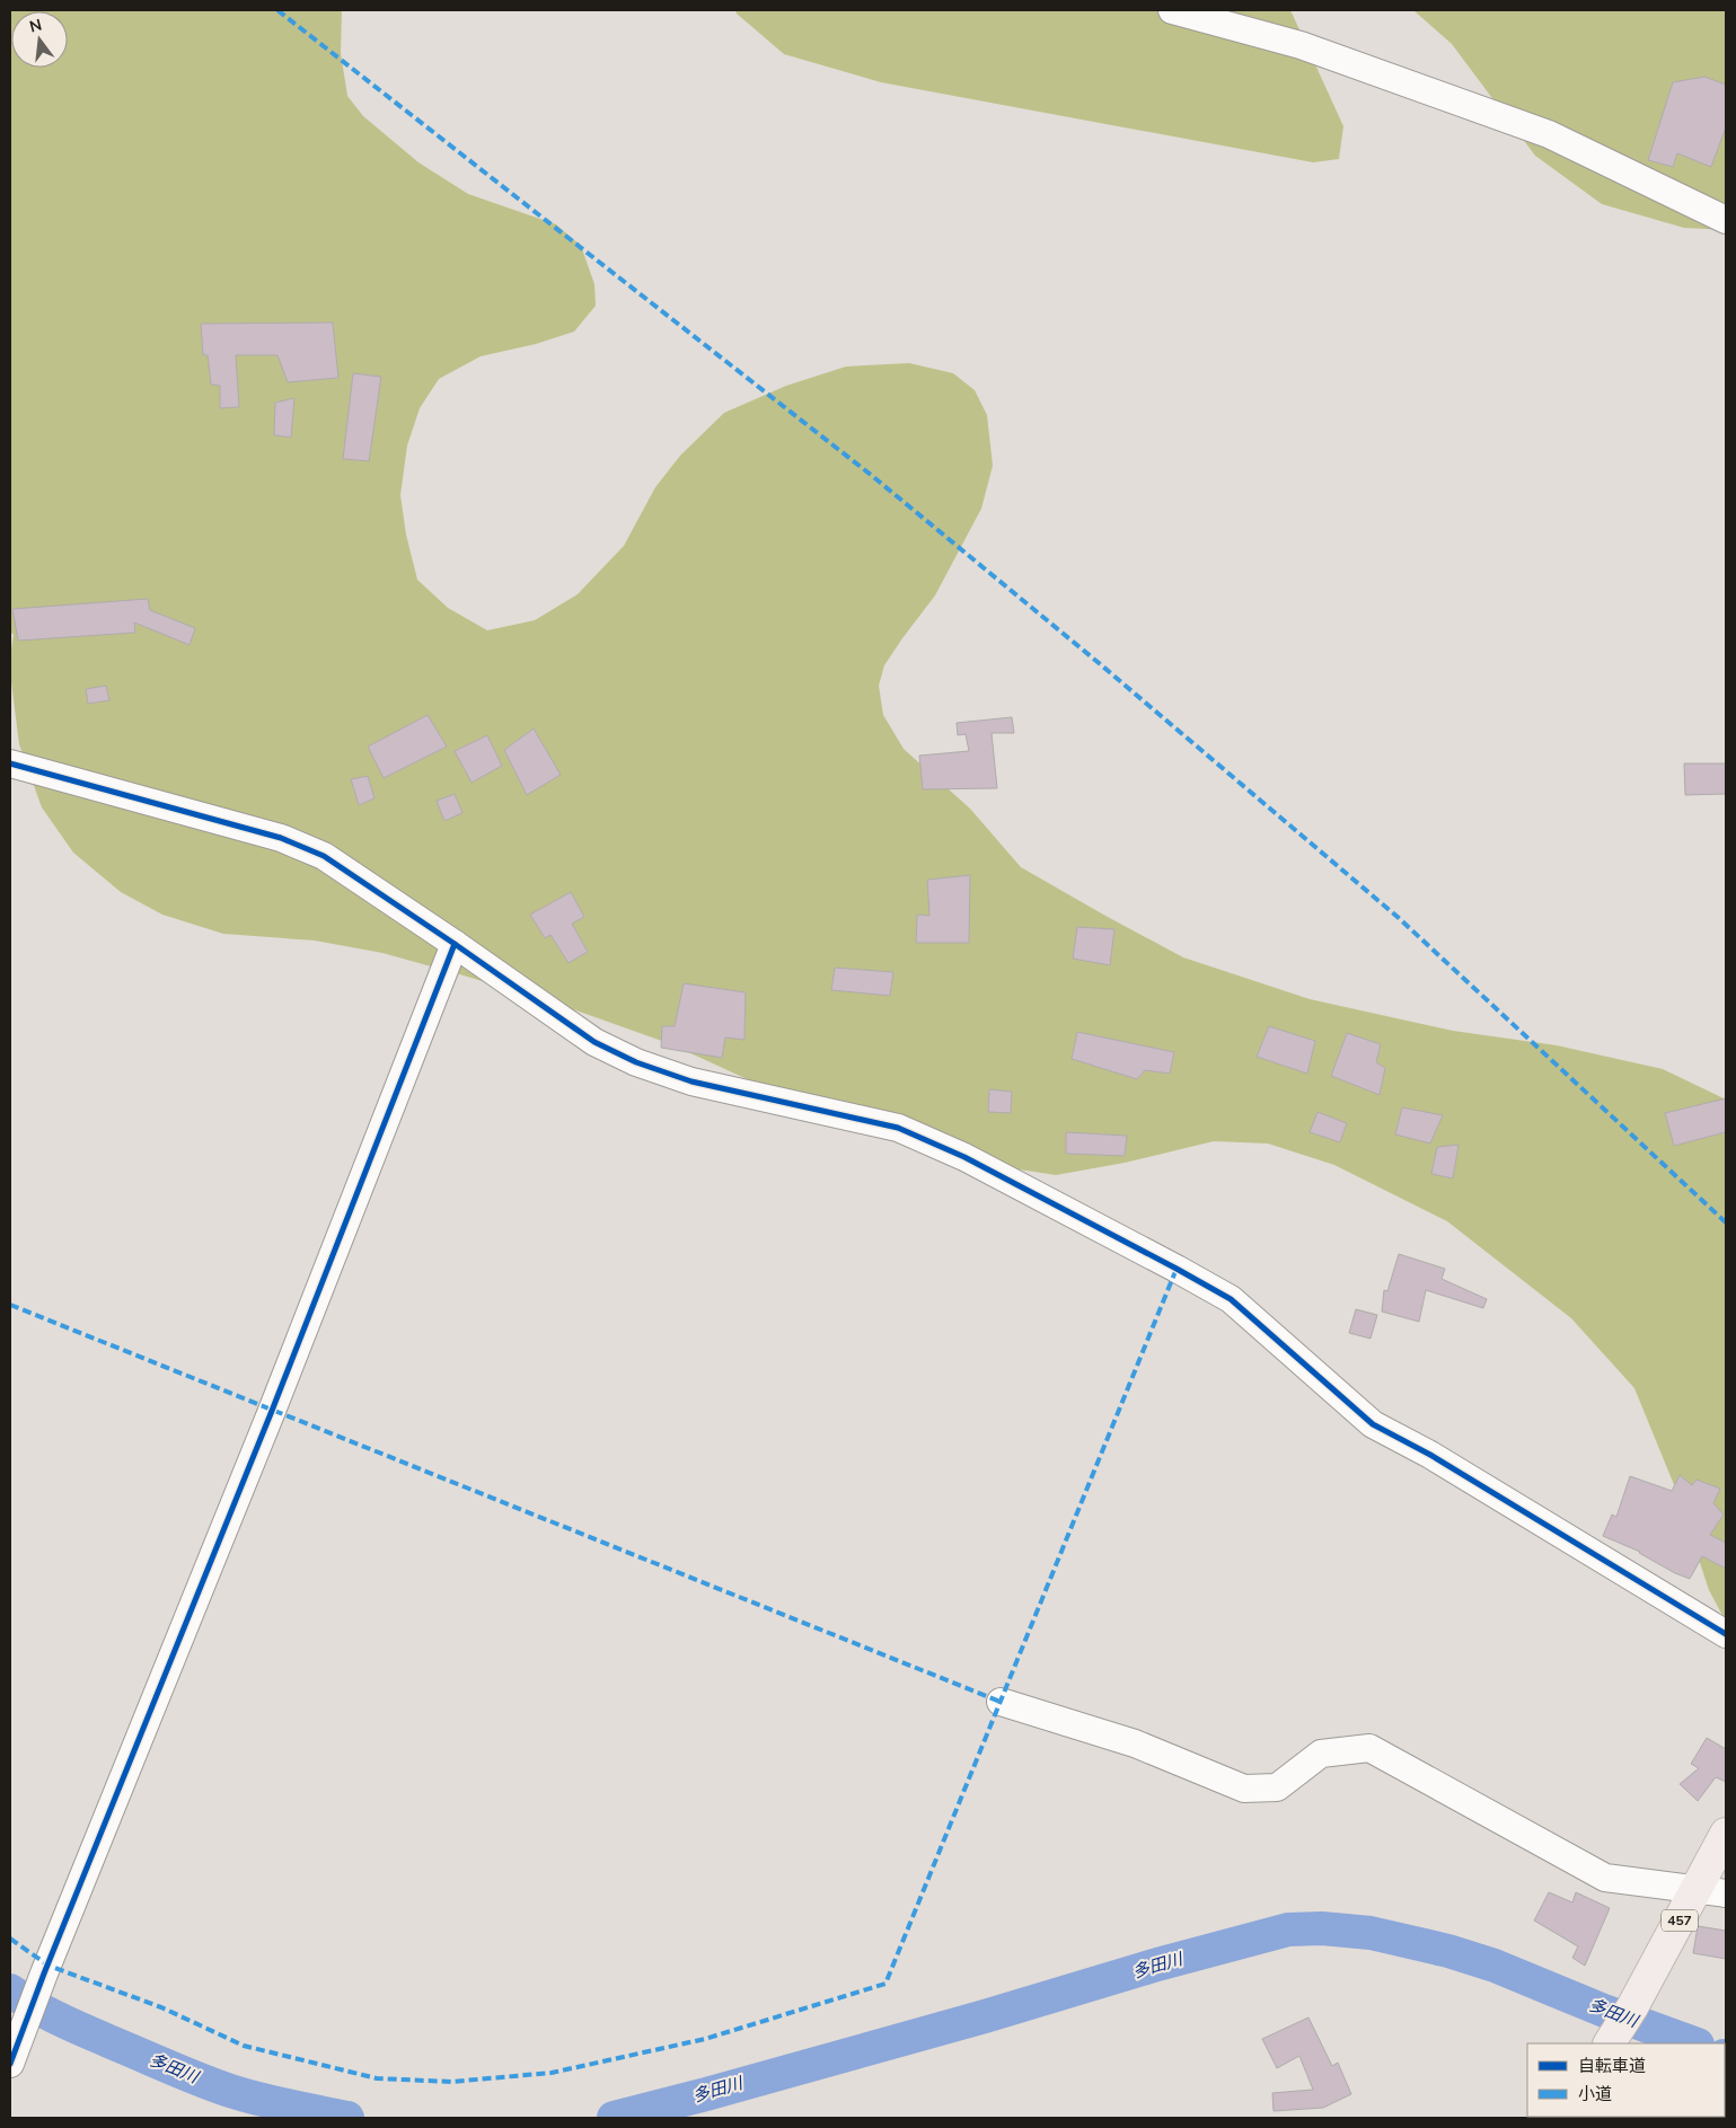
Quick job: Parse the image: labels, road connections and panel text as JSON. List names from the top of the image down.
{
  "streets": {
    "highway": ["457"]
  },
  "water": ["多田川"],
  "legend": ["自転車道", "小道"],
  "north": "top"
}
